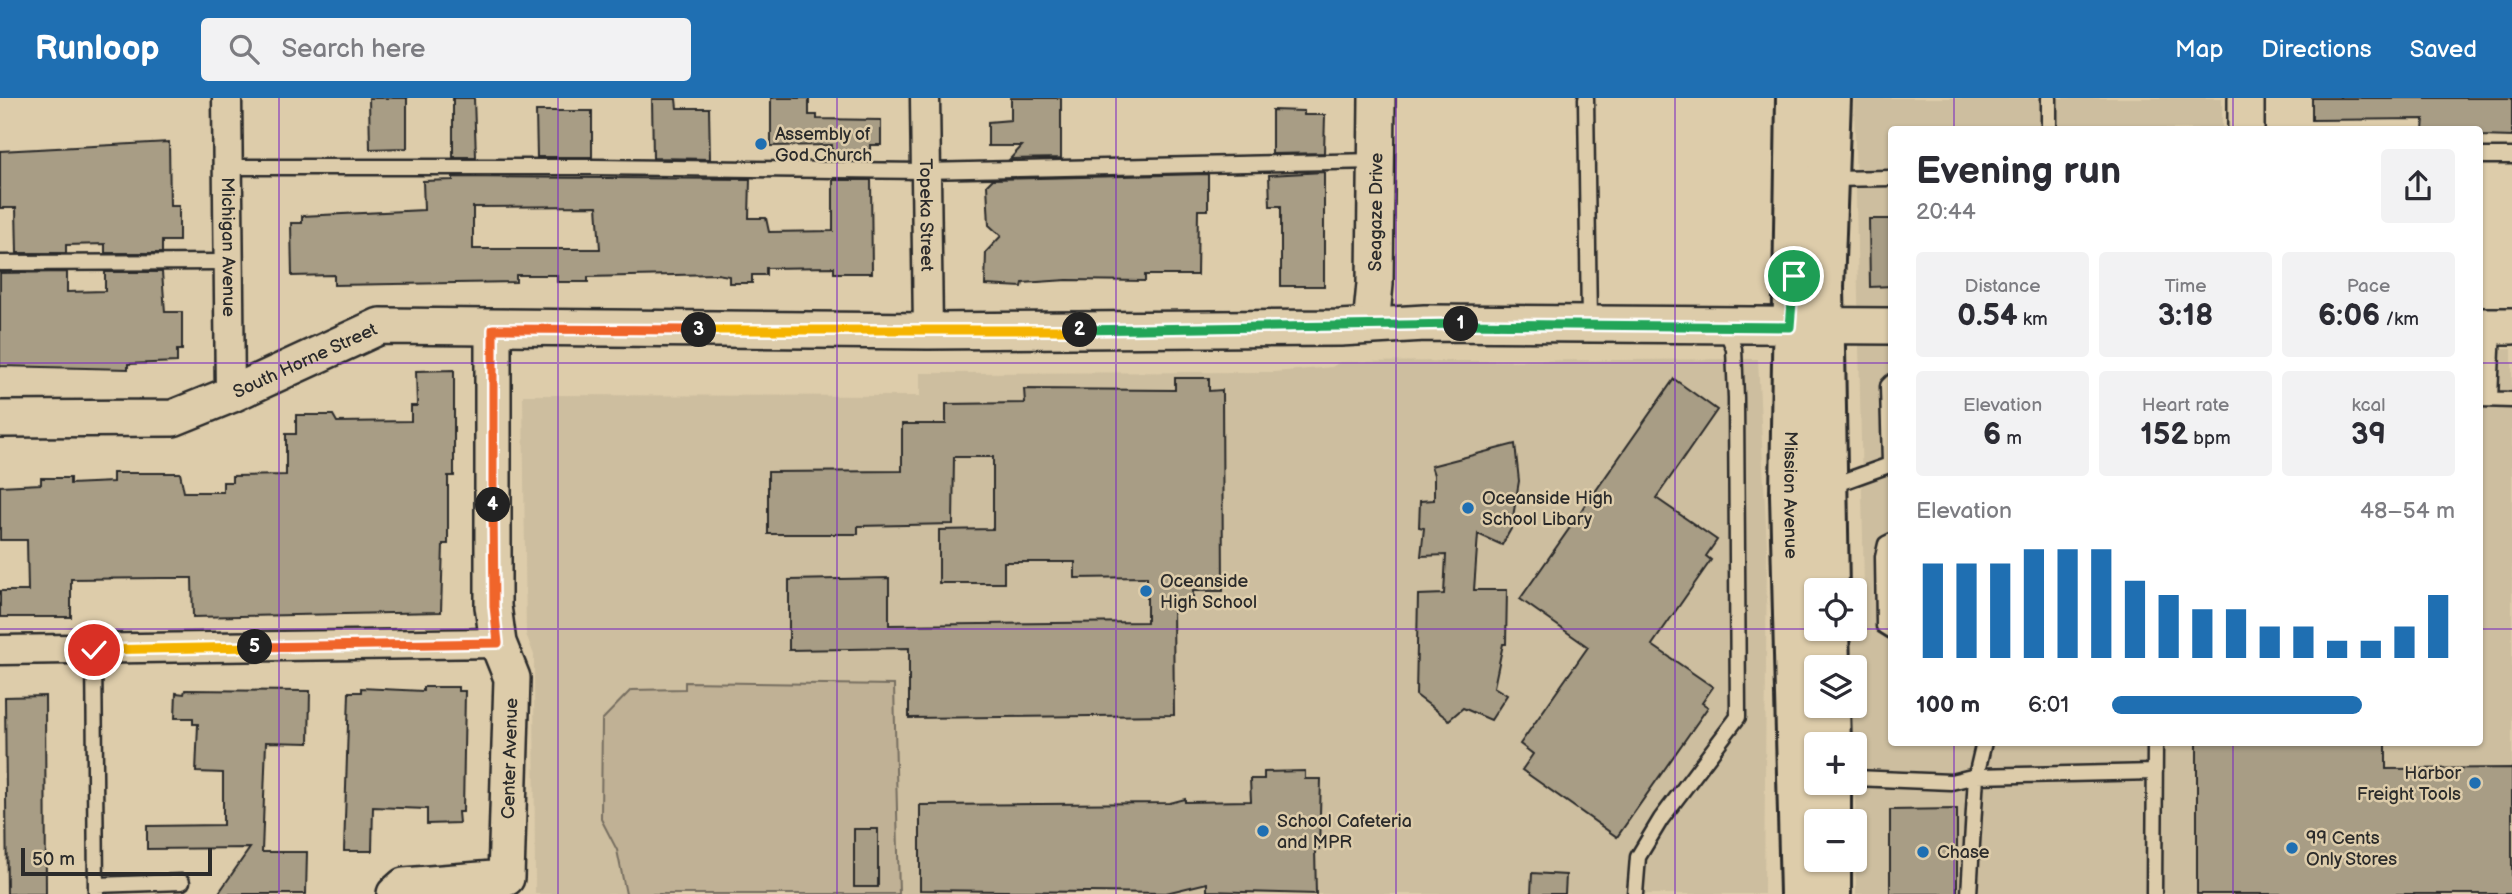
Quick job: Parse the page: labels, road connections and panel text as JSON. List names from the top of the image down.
{
  "streets": {
    "main road": ["Mission Avenue"],
    "street": [
      "Seagaze Drive",
      "Topeka Street",
      "Michigan Avenue",
      "South Horne Street",
      "Center Avenue"
    ]
  },
  "crossings": [
    ["Seagaze Drive", "South Horne Street"],
    ["Topeka Street", "South Horne Street"],
    ["Michigan Avenue", "South Horne Street"],
    ["South Horne Street", "Mission Avenue"],
    ["South Horne Street", "Center Avenue"]
  ],
  "places": [
    "Assembly of God Church",
    "Oceanside High School Libary",
    "Oceanside High School",
    "Harbor Freight Tools",
    "School Cafeteria and MPR",
    "99 Cents Only Stores",
    "Chase"
  ],
  "scale_bar": "50 m",
  "page": {
    "header": "Runloop",
    "search": "Search here",
    "nav": ["Map", "Directions", "Saved"],
    "heading": ["Evening run", "20:44"],
    "stats": [
      ["Distance", "0.54 km"],
      ["Time", "3:18"],
      ["Pace", "6:06 /km"],
      ["Elevation", "6 m"],
      ["Heart rate", "152 bpm"],
      ["kcal", "39"]
    ],
    "pins": [
      "1",
      "2",
      "3",
      "4",
      "5"
    ],
    "chart": ["Elevation", "48–54 m"],
    "map_buttons": ["+", "−"],
    "list": [
      {
        "name": "100 m",
        "note": "6:01"
      }
    ],
    "scale": "50 m"
  }
}
